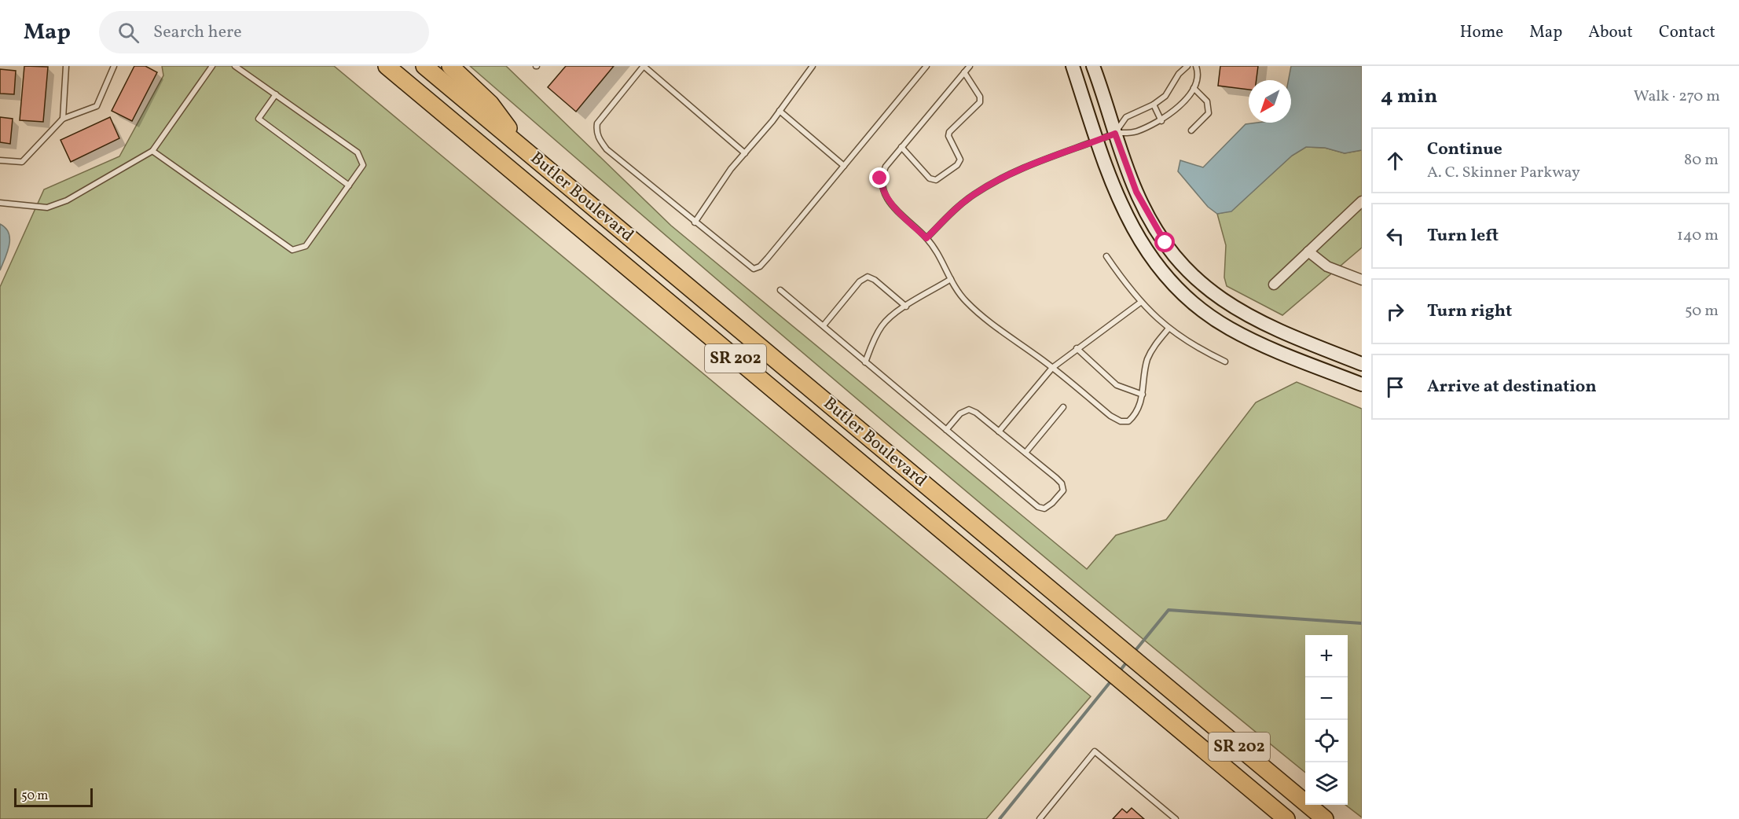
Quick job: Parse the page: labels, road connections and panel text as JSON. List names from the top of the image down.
{
  "streets": {
    "highway": ["Butler Boulevard", "SR 202"]
  },
  "scale_bar": "50 m",
  "north": "bottom left",
  "page": {
    "header": "Map",
    "search": "Search here",
    "nav": [
      "Home",
      "Map",
      "About",
      "Contact"
    ],
    "heading": ["4 min", "Walk · 270 m"],
    "list": [
      ["Continue", "A. C. Skinner Parkway", "80 m"],
      ["Turn left", "140 m"],
      ["Turn right", "50 m"],
      "Arrive at destination"
    ],
    "map_buttons": ["+", "−"],
    "scale": "50 m"
  }
}
